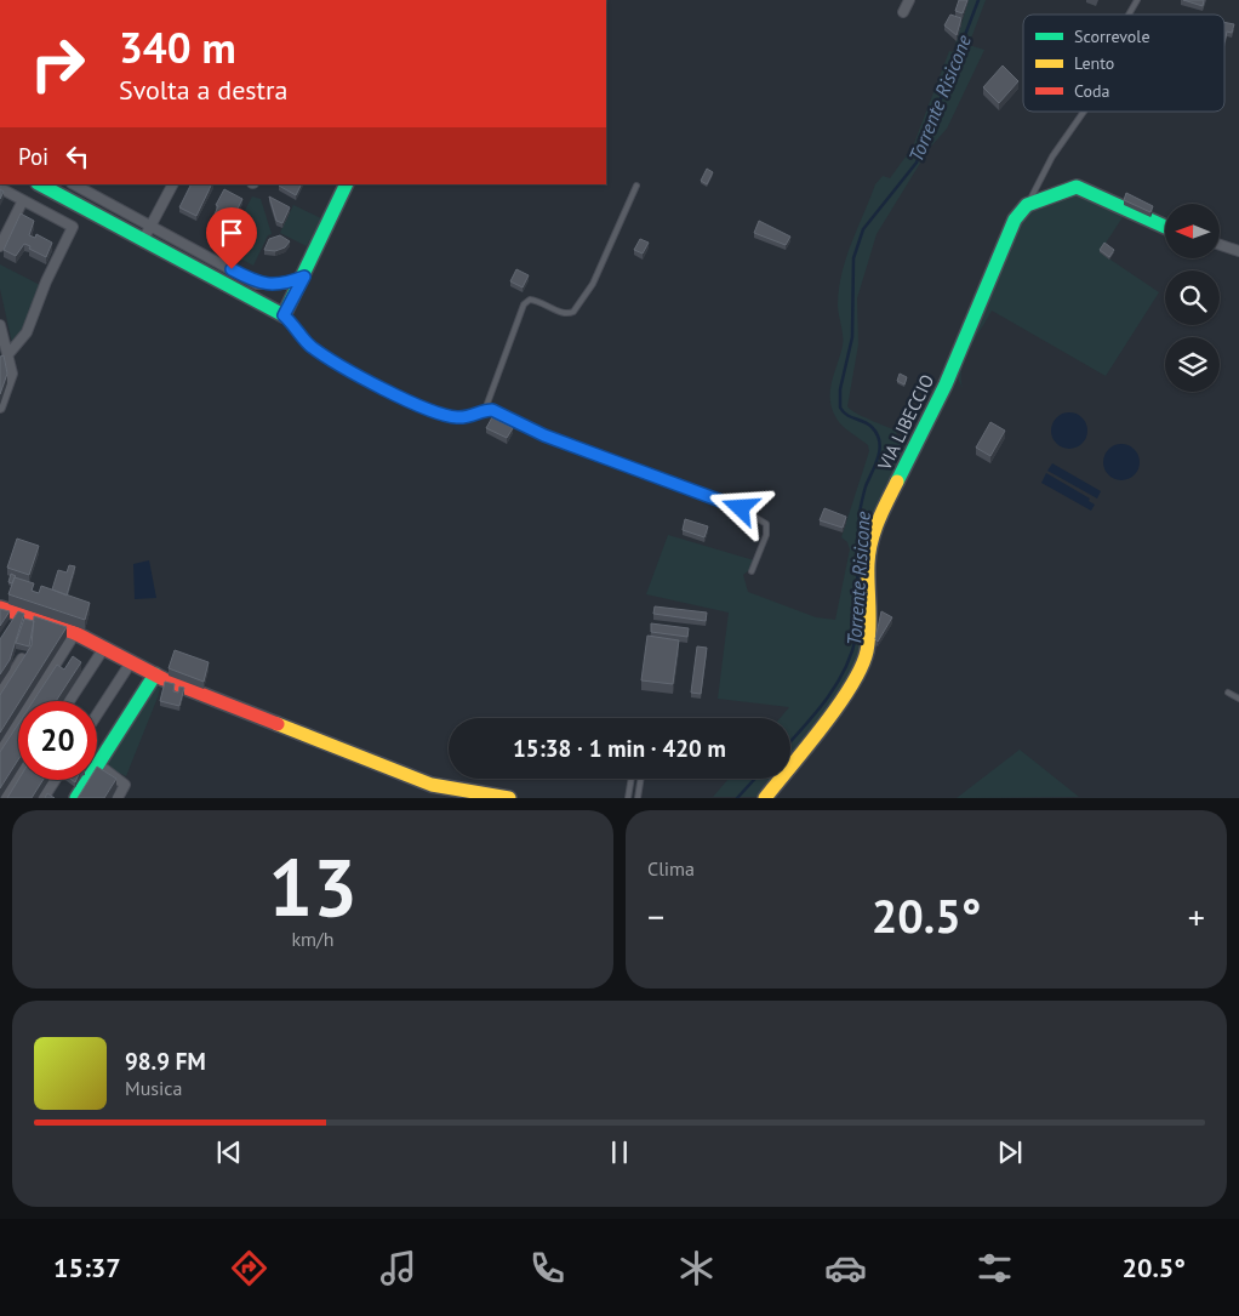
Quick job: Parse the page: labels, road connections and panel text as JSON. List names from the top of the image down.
{
  "streets": {
    "street": ["VIA LIBECCIO"]
  },
  "water": ["Torrente Risicone"],
  "legend": ["Scorrevole", "Lento", "Coda"],
  "north": "left",
  "page": {
    "turn": ["340 m", "Svolta a destra"],
    "then": "Poi",
    "limit": "20",
    "trip": "15:38 · 1 min · 420 m",
    "tile": [
      ["13", "km/h"],
      "Clima"
    ],
    "heat": ["−", "20.5°", "+"],
    "song": ["98.9 FM", "Musica"],
    "tabs": ["15:37", "20.5°"]
  }
}
